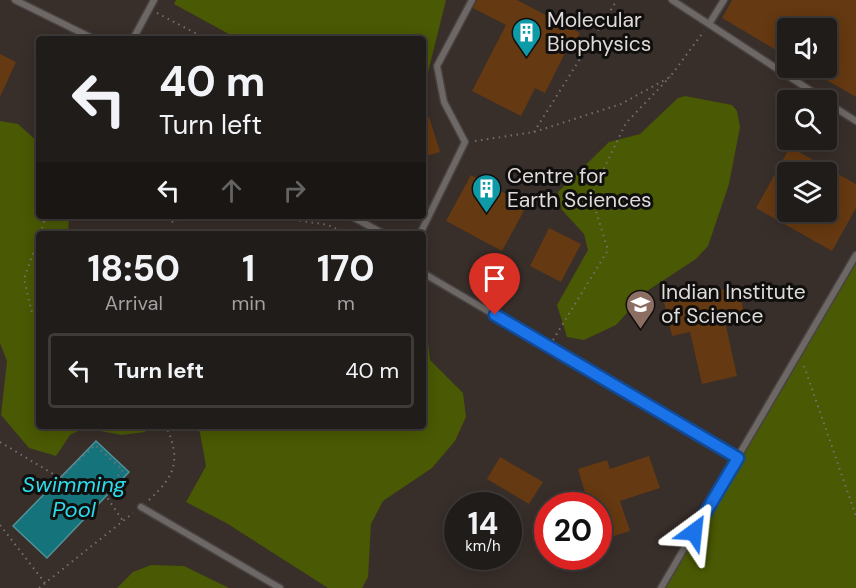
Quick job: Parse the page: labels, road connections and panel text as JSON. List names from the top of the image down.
{
  "water": ["Swimming Pool"],
  "places": {
    "building": ["Molecular Biophysics", "Centre for Earth Sciences"],
    "school or university": ["Indian Institute of Science"]
  },
  "page": {
    "turn": ["40 m", "Turn left"],
    "eta": [
      "18:50",
      "Arrival",
      "1",
      "min",
      "170",
      "m"
    ],
    "list": [
      {
        "name": "Turn left",
        "value": "40 m"
      }
    ],
    "speed": "14 km/h",
    "limit": "20"
  }
}
